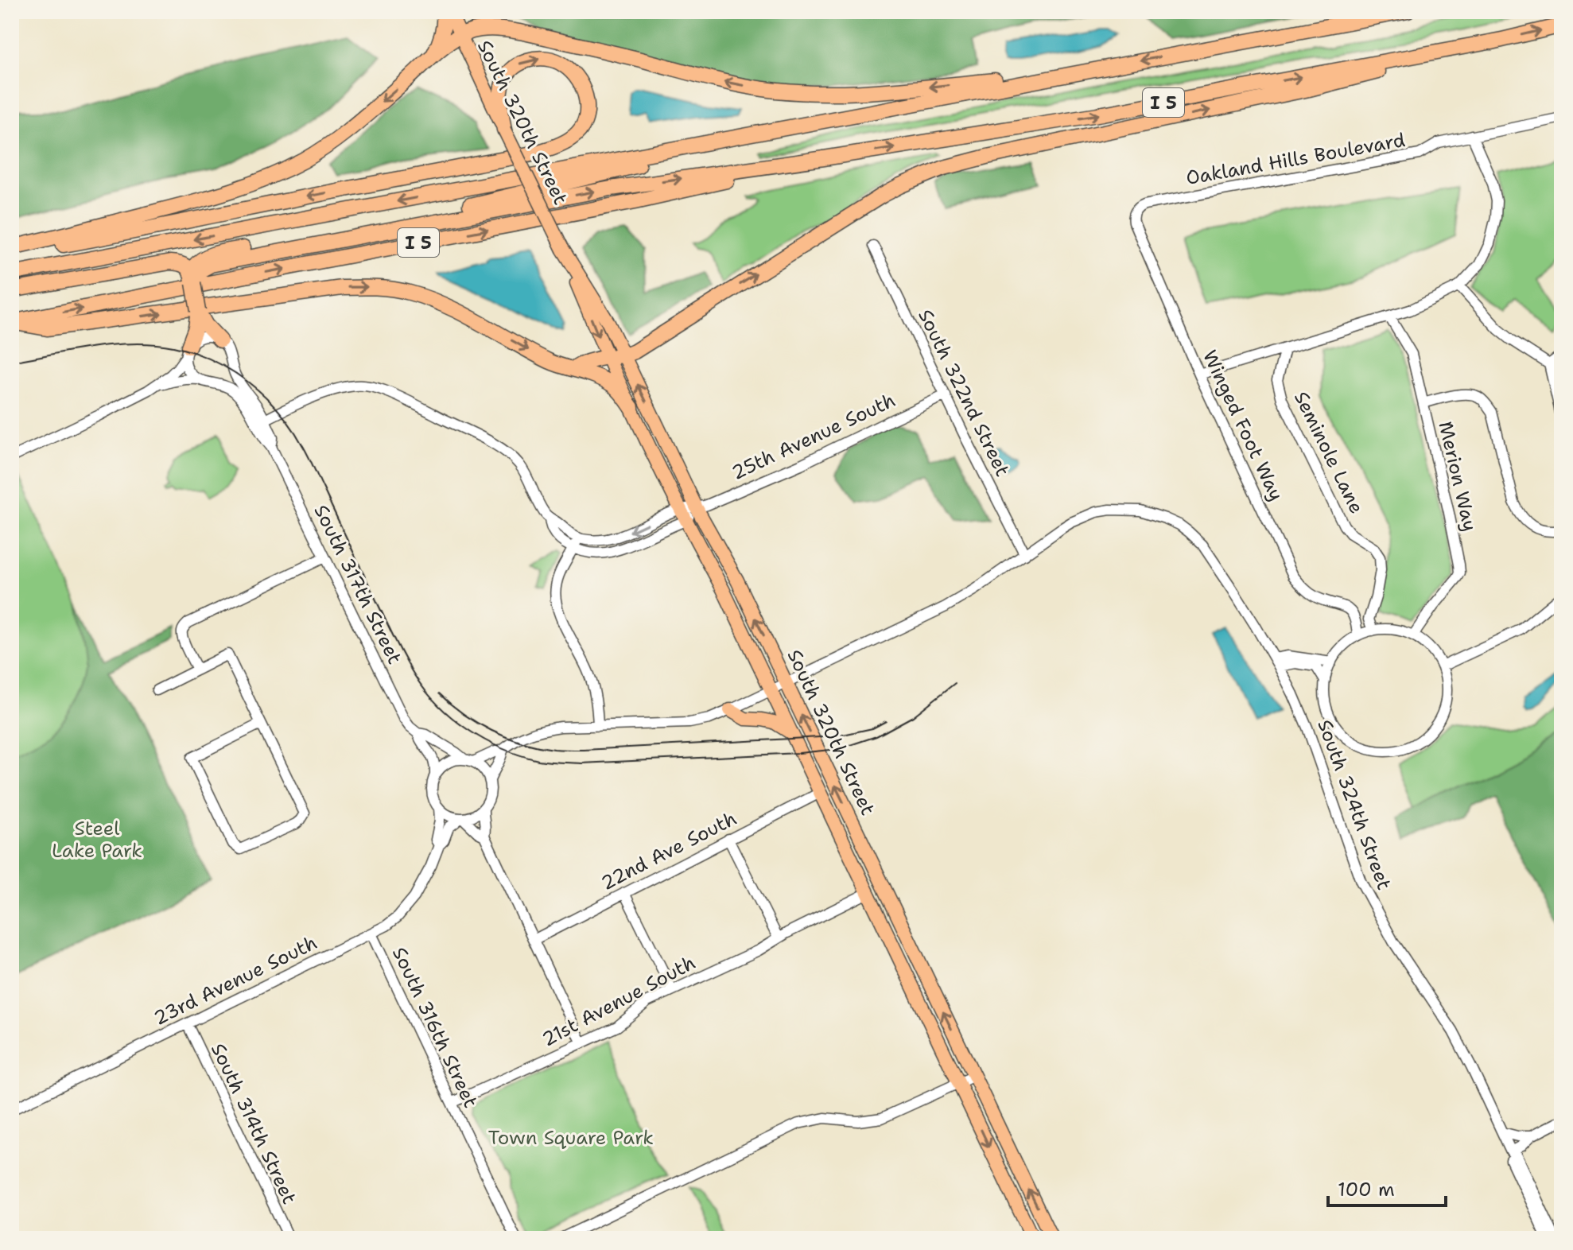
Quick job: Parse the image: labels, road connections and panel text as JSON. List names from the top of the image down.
{
  "streets": {
    "highway": ["I 5"],
    "main road": ["South 320th Street"],
    "street": [
      "Oakland Hills Boulevard",
      "South 322nd Street",
      "Winged Foot Way",
      "25th Avenue South",
      "Seminole Lane",
      "Merion Way",
      "South 317th Street",
      "South 324th Street",
      "22nd Ave South",
      "23rd Avenue South",
      "21st Avenue South",
      "South 316th Street",
      "South 314th Street"
    ]
  },
  "crossings": [
    ["South 320th Street", "25th Avenue South"],
    ["South 320th Street", "22nd Ave South"],
    ["South 320th Street", "21st Avenue South"],
    ["Oakland Hills Boulevard", "Winged Foot Way"],
    ["South 322nd Street", "25th Avenue South"],
    ["South 322nd Street", "South 324th Street"],
    ["Winged Foot Way", "Seminole Lane"],
    ["Winged Foot Way", "Merion Way"],
    ["South 317th Street", "23rd Avenue South"],
    ["23rd Avenue South", "South 316th Street"],
    ["23rd Avenue South", "South 314th Street"],
    ["21st Avenue South", "South 316th Street"]
  ],
  "parks": ["Steel Lake Park", "Town Square Park"],
  "scale_bar": "100 m"
}
